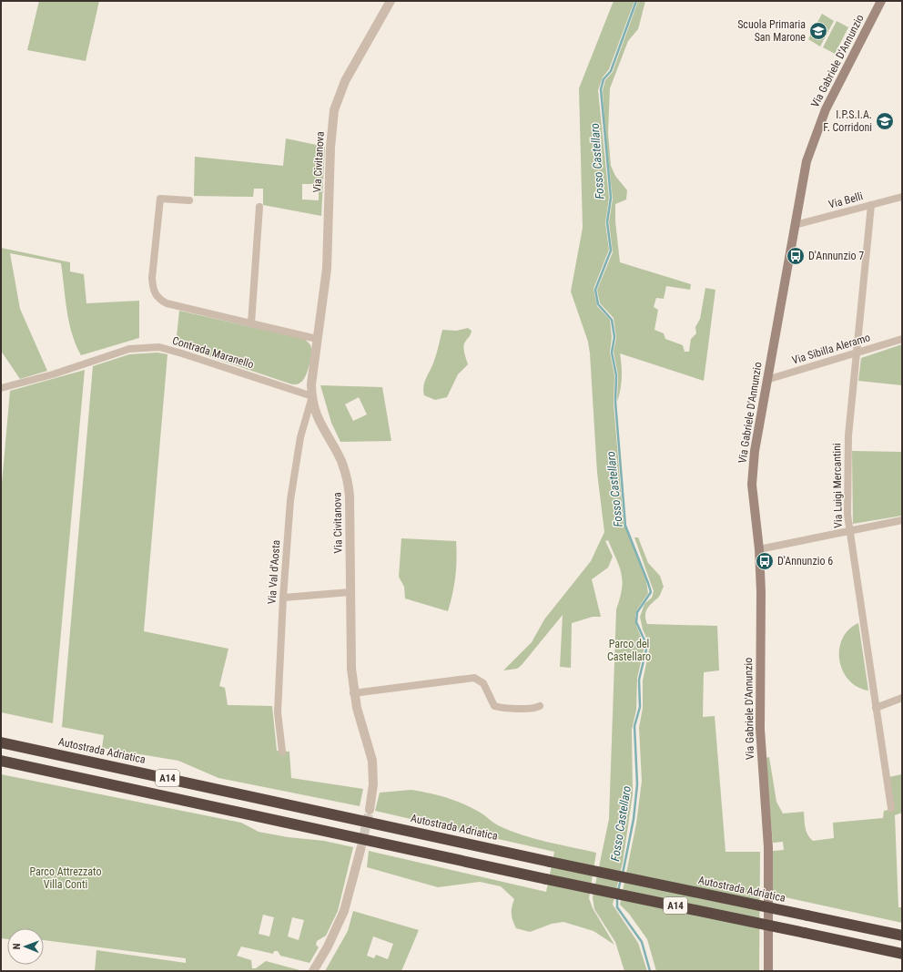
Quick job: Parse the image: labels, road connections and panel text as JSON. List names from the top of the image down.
{
  "streets": {
    "highway": ["Autostrada Adriatica", "A14"],
    "main road": ["Via Gabriele D'Annunzio"],
    "street": [
      "Via Civitanova",
      "Via Belli",
      "Via Sibilla Aleramo",
      "Contrada Maranello",
      "Via Luigi Mercantini",
      "Via Val d'Aosta"
    ]
  },
  "crossings": [
    ["Via Gabriele D'Annunzio", "Via Belli"],
    ["Via Gabriele D'Annunzio", "Via Sibilla Aleramo"],
    ["Via Civitanova", "Contrada Maranello"],
    ["Via Civitanova", "Via Val d'Aosta"],
    ["Via Belli", "Via Luigi Mercantini"],
    ["Via Sibilla Aleramo", "Via Luigi Mercantini"],
    ["Contrada Maranello", "Via Val d'Aosta"]
  ],
  "water": ["Fosso Castellaro"],
  "parks": ["Parco del Castellaro", "Parco Attrezzato Villa Conti"],
  "places": {
    "school or university": ["Scuola Primaria San Marone", "I.P.S.I.A. F. Corridoni"],
    "bus stop": ["D'Annunzio 7", "D'Annunzio 6"]
  },
  "north": "left"
}
